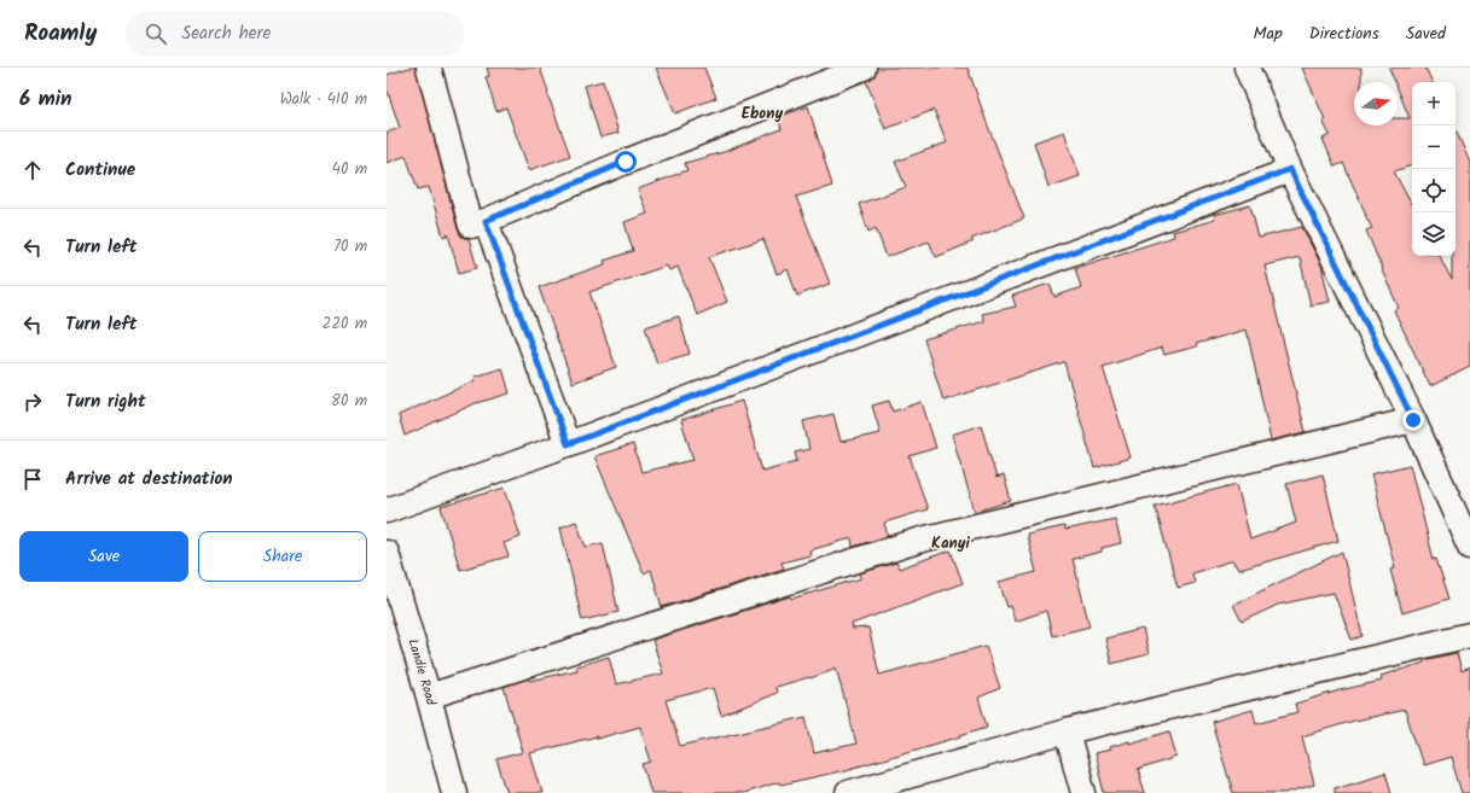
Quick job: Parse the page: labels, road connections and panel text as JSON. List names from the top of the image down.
{
  "streets": {
    "street": ["Landie Road"]
  },
  "districts": ["Ebony", "Kanyi"],
  "north": "right",
  "page": {
    "header": "Roamly",
    "search": "Search here",
    "nav": ["Map", "Directions", "Saved"],
    "heading": ["6 min", "Walk · 410 m"],
    "map_buttons": ["+", "−"],
    "list": [
      ["Continue", "40 m"],
      ["Turn left", "70 m"],
      ["Turn left", "220 m"],
      ["Turn right", "80 m"],
      "Arrive at destination"
    ],
    "buttons": ["Save", "Share"]
  }
}
